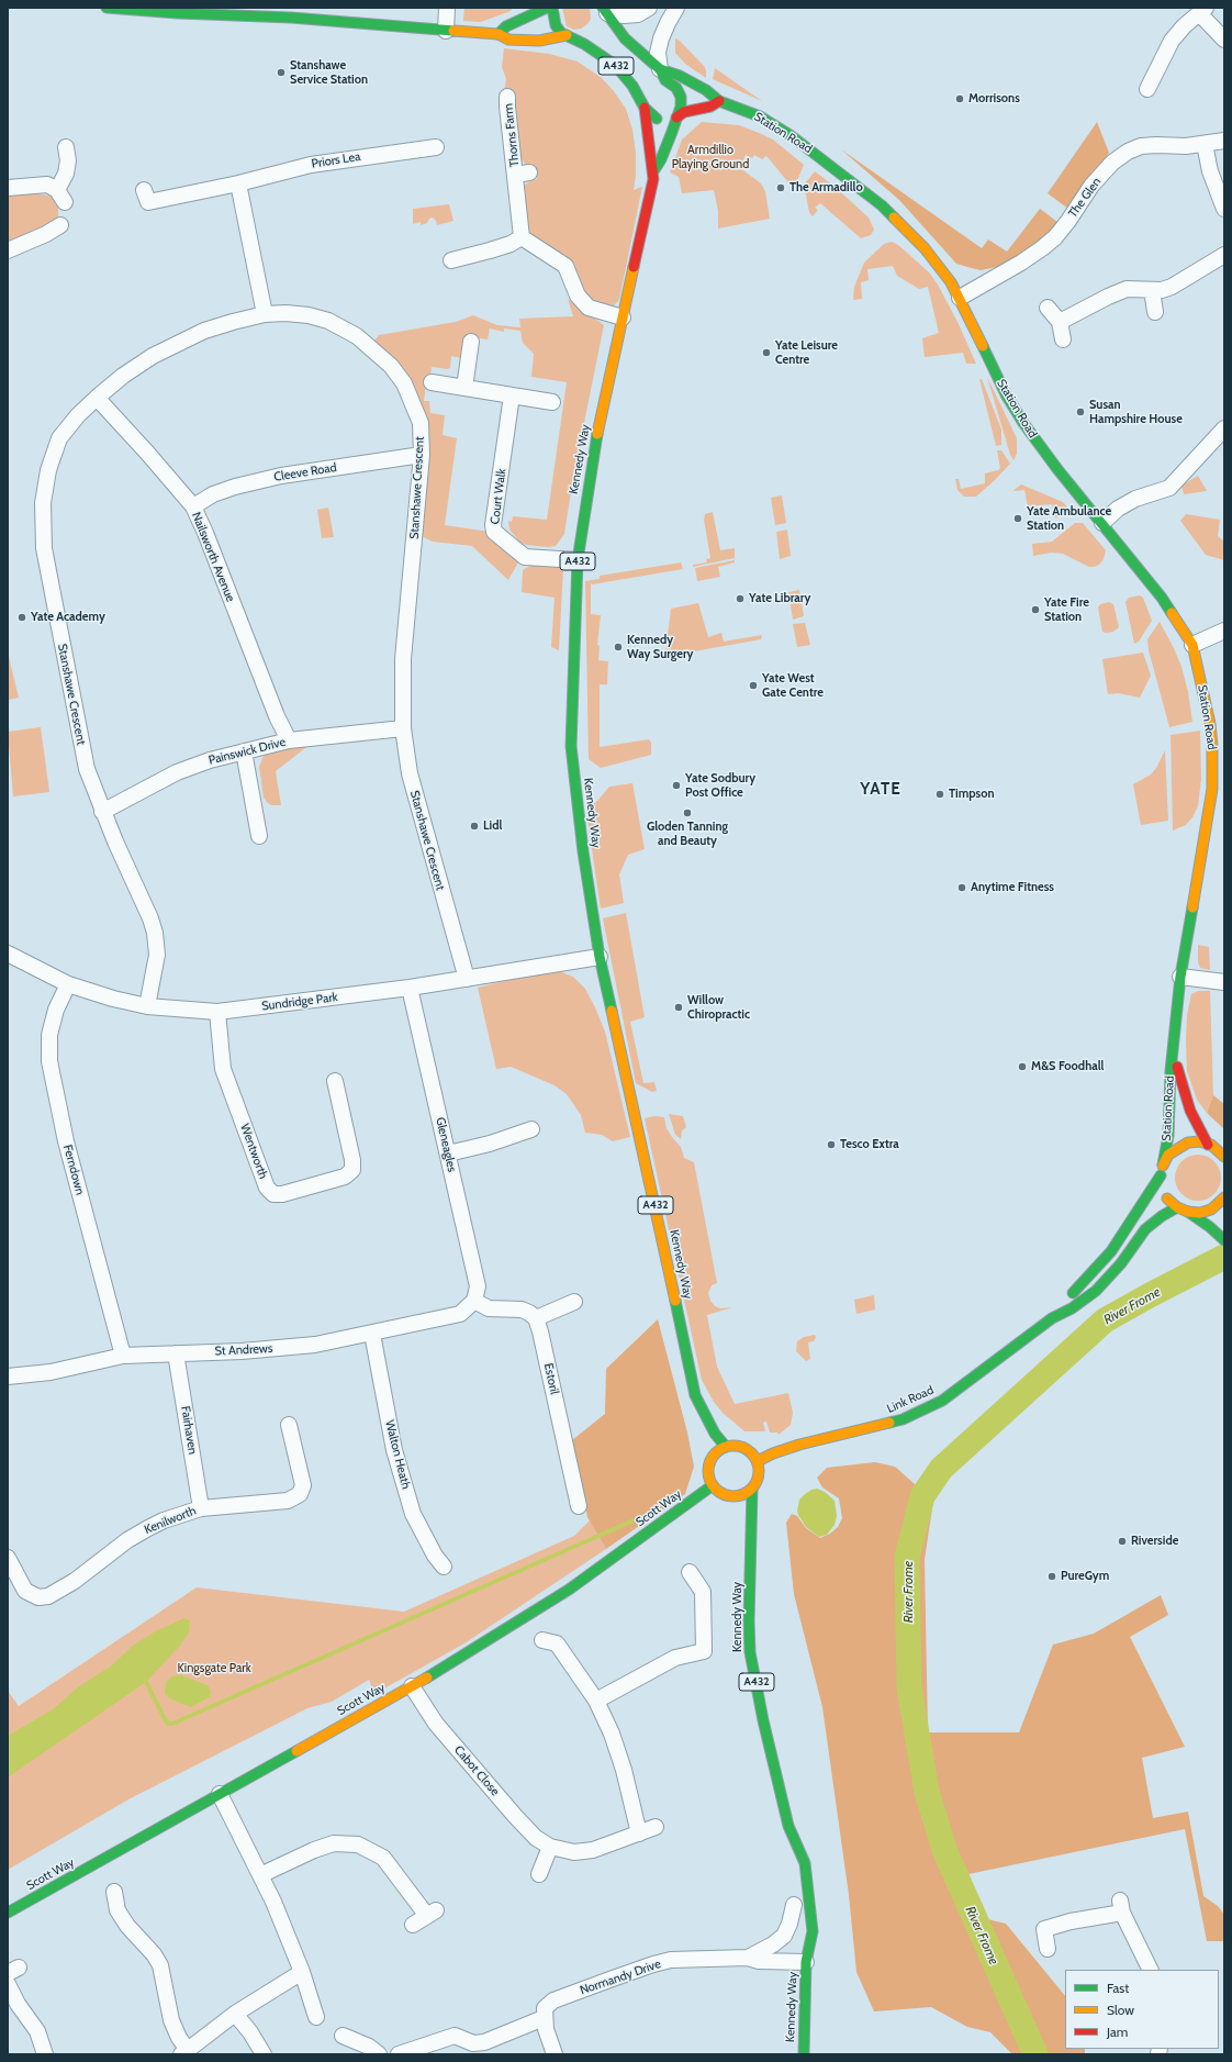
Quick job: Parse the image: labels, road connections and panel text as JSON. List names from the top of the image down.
{
  "streets": {
    "main road": [
      "A432",
      "Station Road",
      "Kennedy Way",
      "Link Road",
      "Scott Way"
    ],
    "street": [
      "Thorns Farm",
      "Priors Lea",
      "The Glen",
      "Cleeve Road",
      "Stanshawe Crescent",
      "Court Walk",
      "Nailsworth Avenue",
      "Painswick Drive",
      "Sundridge Park",
      "Gleneagles",
      "Wentworth",
      "Ferndown",
      "St Andrews",
      "Estoril",
      "Fairhaven",
      "Walton Heath",
      "Kenilworth",
      "Cabot Close",
      "Normandy Drive"
    ]
  },
  "crossings": [
    ["A432", "Station Road"],
    ["A432", "Kennedy Way"],
    ["A432", "Link Road"],
    ["A432", "Scott Way"],
    ["Station Road", "The Glen"],
    ["Station Road", "Link Road"],
    ["Kennedy Way", "Court Walk"],
    ["Kennedy Way", "Sundridge Park"],
    ["Kennedy Way", "Link Road"],
    ["Kennedy Way", "Scott Way"],
    ["Kennedy Way", "Normandy Drive"],
    ["Cleeve Road", "Stanshawe Crescent"],
    ["Cleeve Road", "Nailsworth Avenue"],
    ["Stanshawe Crescent", "Nailsworth Avenue"],
    ["Stanshawe Crescent", "Painswick Drive"],
    ["Stanshawe Crescent", "Sundridge Park"],
    ["Nailsworth Avenue", "Painswick Drive"],
    ["Sundridge Park", "Gleneagles"],
    ["Sundridge Park", "Wentworth"],
    ["Sundridge Park", "Ferndown"],
    ["Gleneagles", "St Andrews"],
    ["Ferndown", "St Andrews"],
    ["St Andrews", "Fairhaven"],
    ["St Andrews", "Walton Heath"],
    ["Link Road", "Scott Way"],
    ["Fairhaven", "Kenilworth"],
    ["Scott Way", "Cabot Close"]
  ],
  "districts": ["YATE"],
  "water": ["River Frome"],
  "parks": ["Armdillio Playing Ground", "Kingsgate Park"],
  "places": [
    "Stanshawe Service Station",
    "Morrisons",
    "The Armadillo",
    "Yate Leisure Centre",
    "Susan Hampshire House",
    "Yate Ambulance Station",
    "Yate Library",
    "Yate Fire Station",
    "Yate Academy",
    "Kennedy Way Surgery",
    "Yate West Gate Centre",
    "Yate Sodbury Post Office",
    "Timpson",
    "Gloden Tanning and Beauty",
    "Lidl",
    "Anytime Fitness",
    "Willow Chiropractic",
    "M&S Foodhall",
    "Tesco Extra",
    "Riverside",
    "PureGym"
  ],
  "legend": ["Fast", "Slow", "Jam"]
}
